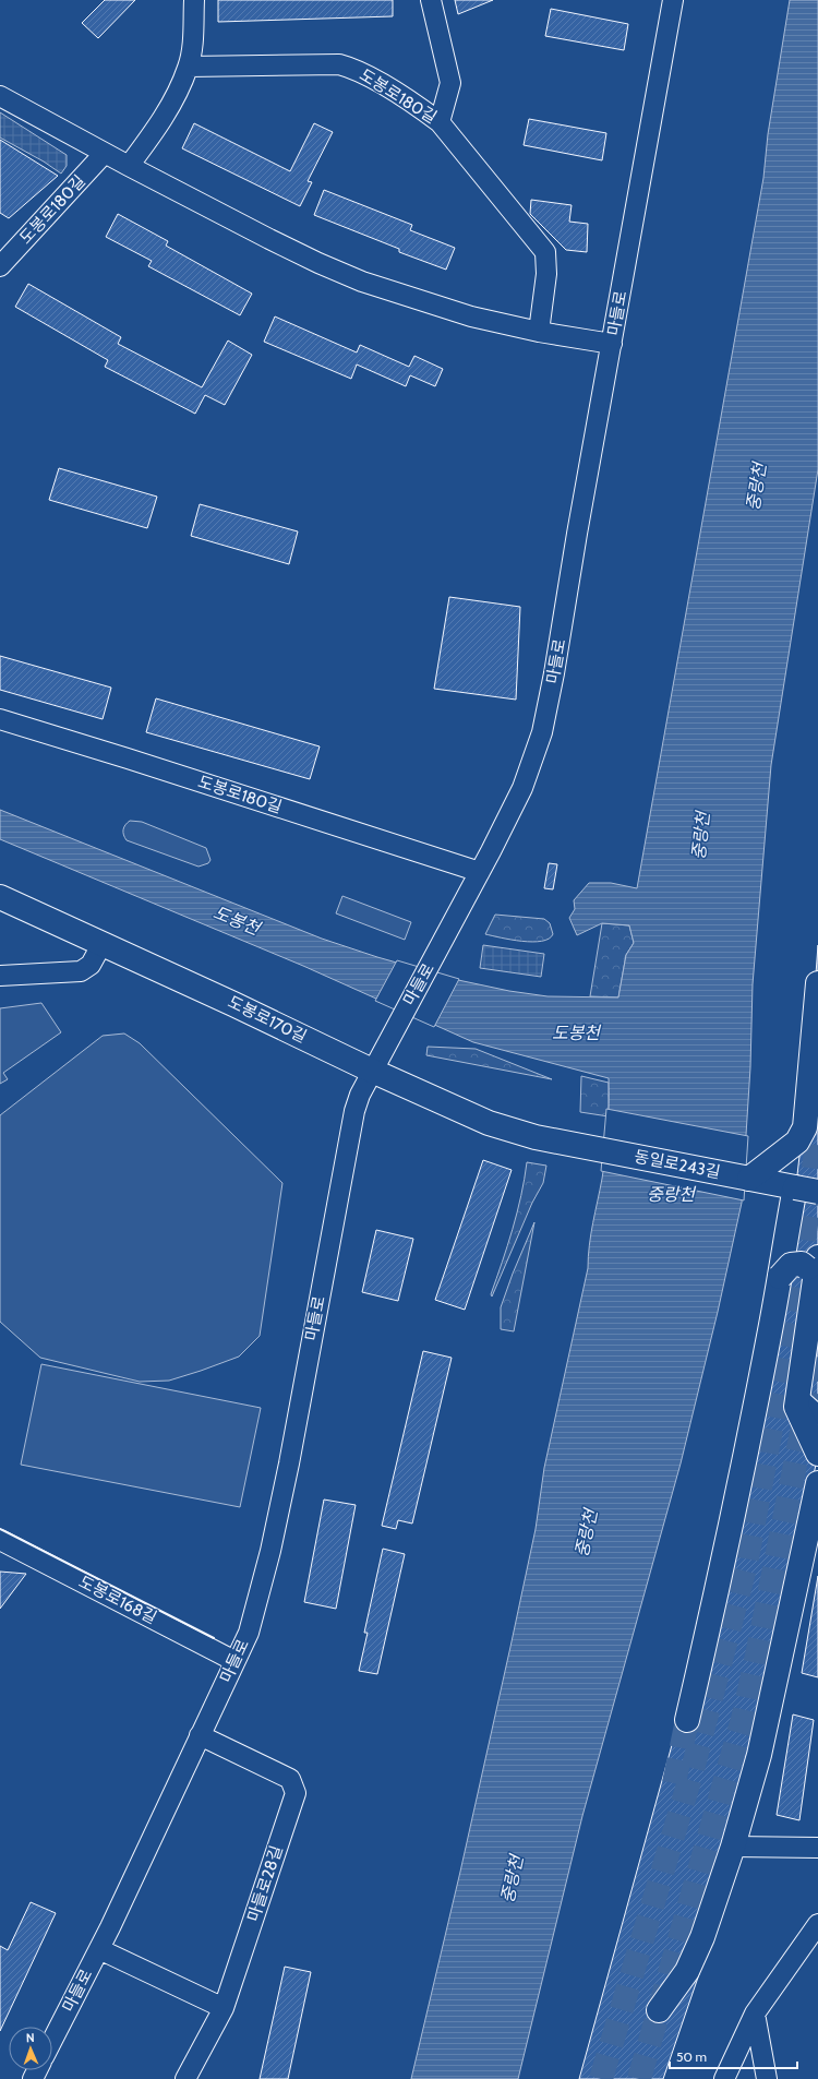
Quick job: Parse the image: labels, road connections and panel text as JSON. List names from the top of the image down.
{
  "streets": {
    "main road": ["도봉로170길", "동일로243길"],
    "street": [
      "도봉로180길",
      "마들로",
      "도봉로168길",
      "마들로28길"
    ]
  },
  "crossings": [
    ["도봉로180길", "마들로"],
    ["마들로", "도봉로170길"],
    ["마들로", "도봉로168길"],
    ["마들로", "마들로28길"],
    ["도봉로170길", "동일로243길"]
  ],
  "water": ["중랑천", "도봉천"],
  "scale_bar": "50 m",
  "north": "top"
}
